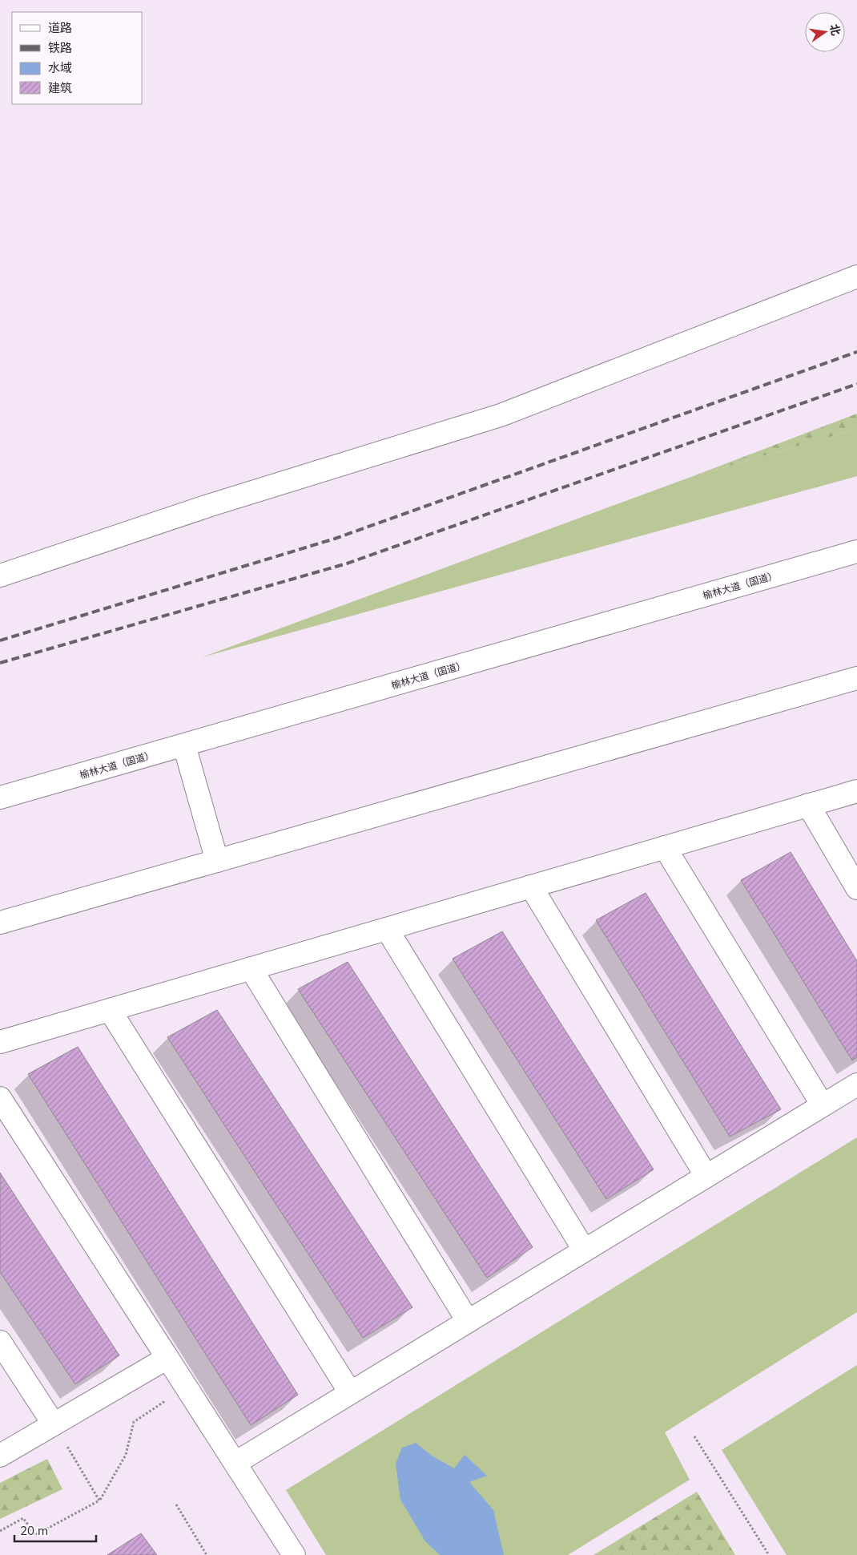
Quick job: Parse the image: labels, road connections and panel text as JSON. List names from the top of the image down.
{
  "streets": {
    "main road": ["榆林大道（国道）"]
  },
  "legend": [
    "道路",
    "铁路",
    "水域",
    "建筑"
  ],
  "scale_bar": "20 m",
  "north": "right"
}
